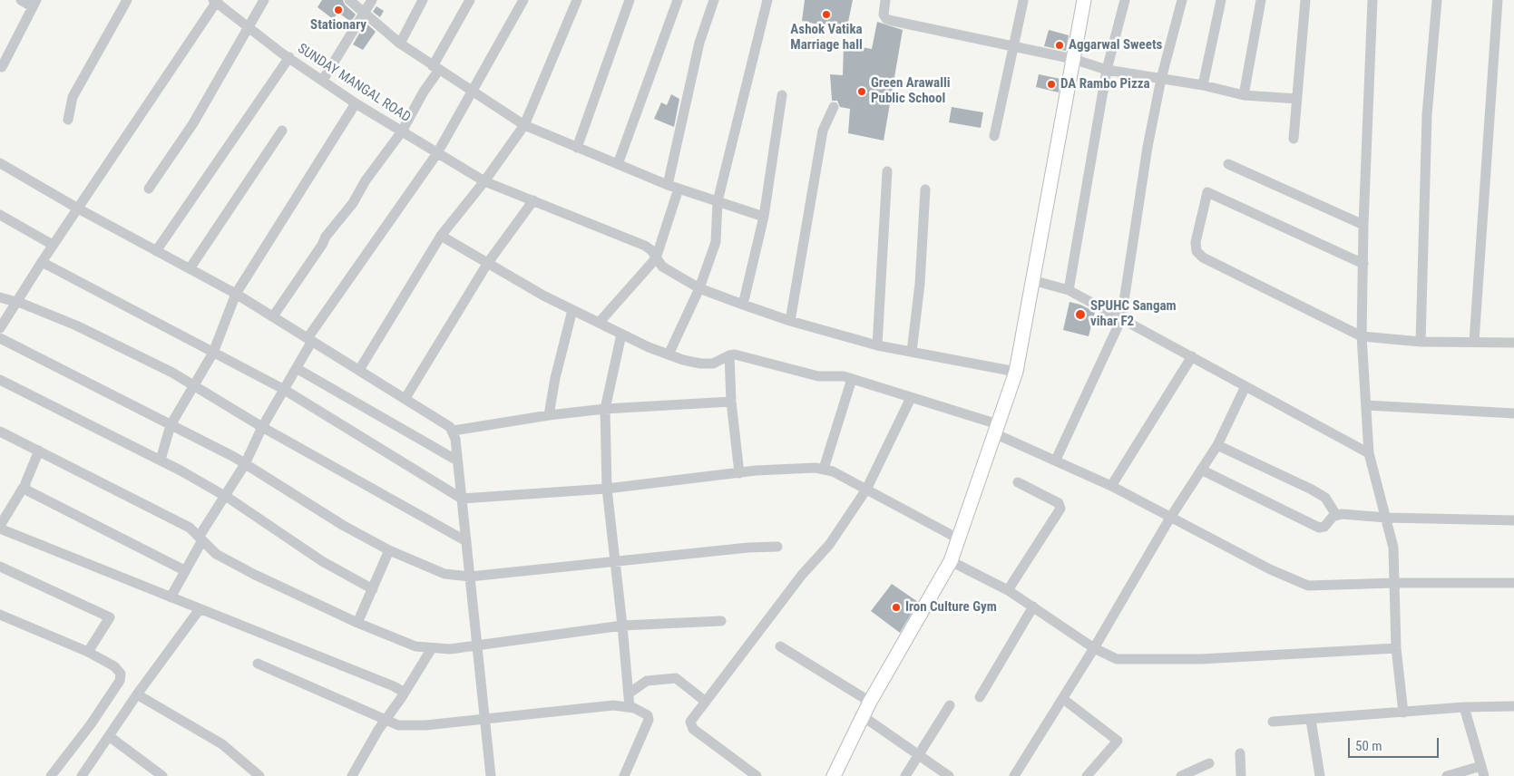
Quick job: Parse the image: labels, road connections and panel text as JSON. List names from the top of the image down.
{
  "streets": {
    "street": ["SUNDAY MANGAL ROAD"]
  },
  "places": [
    "Stationary",
    "Ashok Vatika Marriage hall",
    "Aggarwal Sweets",
    "DA Rambo Pizza",
    "Green Arawalli Public School",
    "SPUHC Sangam vihar F2",
    "Iron Culture Gym"
  ],
  "scale_bar": "50 m"
}
